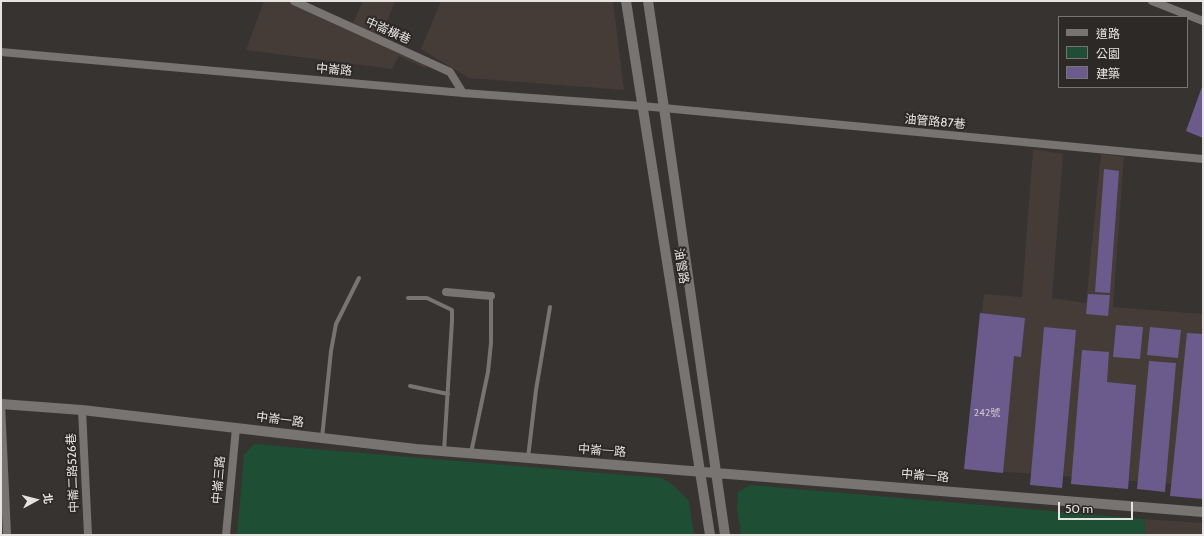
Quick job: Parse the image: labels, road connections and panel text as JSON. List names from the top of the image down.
{
  "streets": {
    "street": [
      "中崙橫巷",
      "中崙路",
      "油管路87巷",
      "油管路",
      "中崙一路",
      "中崙二路526巷",
      "中崙三路"
    ]
  },
  "crossings": [
    ["中崙橫巷", "中崙路"],
    ["中崙路", "油管路87巷"],
    ["中崙路", "油管路"],
    ["油管路87巷", "油管路"],
    ["油管路", "中崙一路"],
    ["中崙一路", "中崙二路526巷"],
    ["中崙一路", "中崙三路"]
  ],
  "house_numbers": ["242號"],
  "legend": ["道路", "公園", "建築"],
  "scale_bar": "50 m",
  "north": "right"
}
